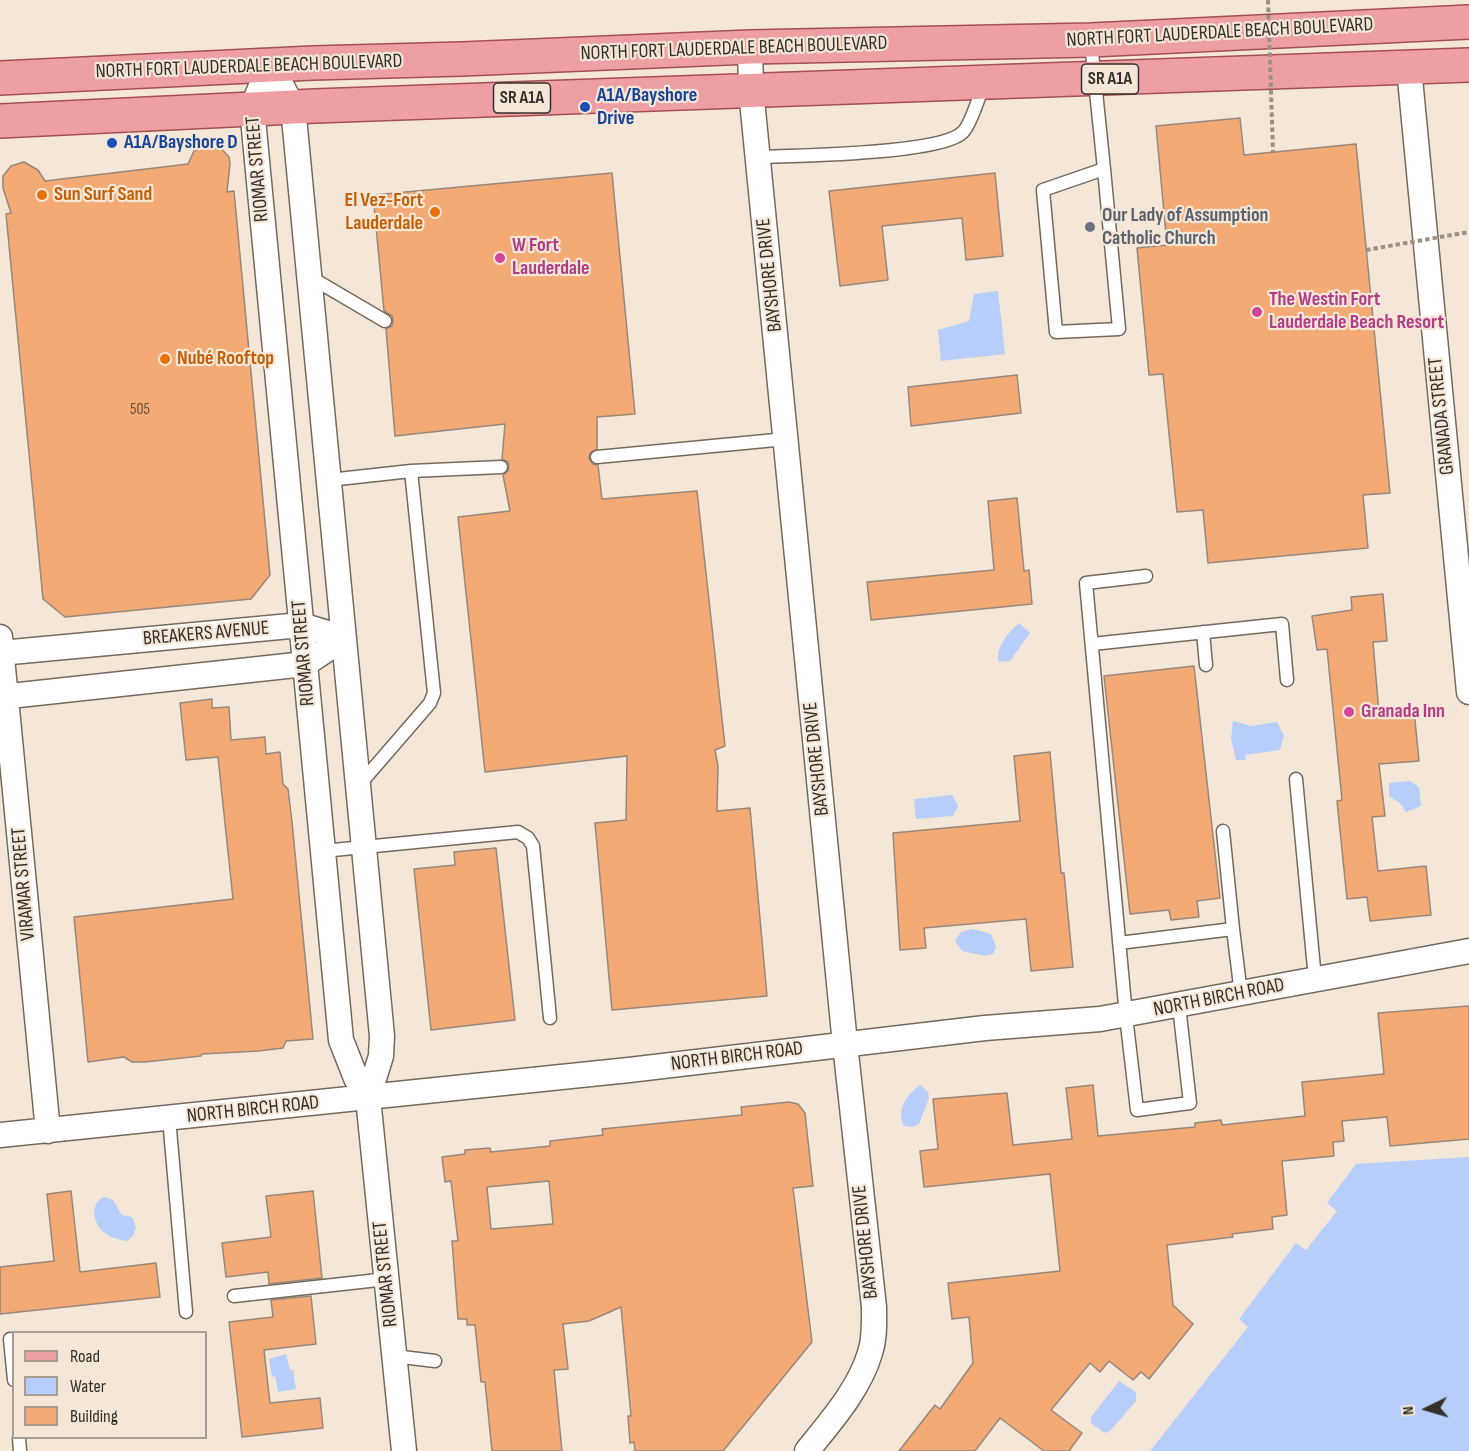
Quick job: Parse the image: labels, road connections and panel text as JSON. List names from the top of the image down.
{
  "streets": {
    "main road": ["NORTH FORT LAUDERDALE BEACH BOULEVARD", "SR A1A"],
    "street": [
      "RIOMAR STREET",
      "BAYSHORE DRIVE",
      "GRANADA STREET",
      "BREAKERS AVENUE",
      "VIRAMAR STREET",
      "NORTH BIRCH ROAD"
    ]
  },
  "crossings": [
    ["NORTH FORT LAUDERDALE BEACH BOULEVARD", "RIOMAR STREET"],
    ["NORTH FORT LAUDERDALE BEACH BOULEVARD", "BAYSHORE DRIVE"],
    ["NORTH FORT LAUDERDALE BEACH BOULEVARD", "GRANADA STREET"],
    ["RIOMAR STREET", "BREAKERS AVENUE"],
    ["RIOMAR STREET", "NORTH BIRCH ROAD"],
    ["BAYSHORE DRIVE", "NORTH BIRCH ROAD"],
    ["BREAKERS AVENUE", "VIRAMAR STREET"],
    ["VIRAMAR STREET", "NORTH BIRCH ROAD"]
  ],
  "places": [
    "A1A/Bayshore Drive",
    "A1A/Bayshore D",
    "Sun Surf Sand",
    "El Vez-Fort Lauderdale",
    "Our Lady of Assumption Catholic Church",
    "W Fort Lauderdale",
    "The Westin Fort Lauderdale Beach Resort",
    "Nubé Rooftop",
    "Granada Inn"
  ],
  "house_numbers": ["505"],
  "legend": ["Road", "Water", "Building"],
  "north": "left"
}
